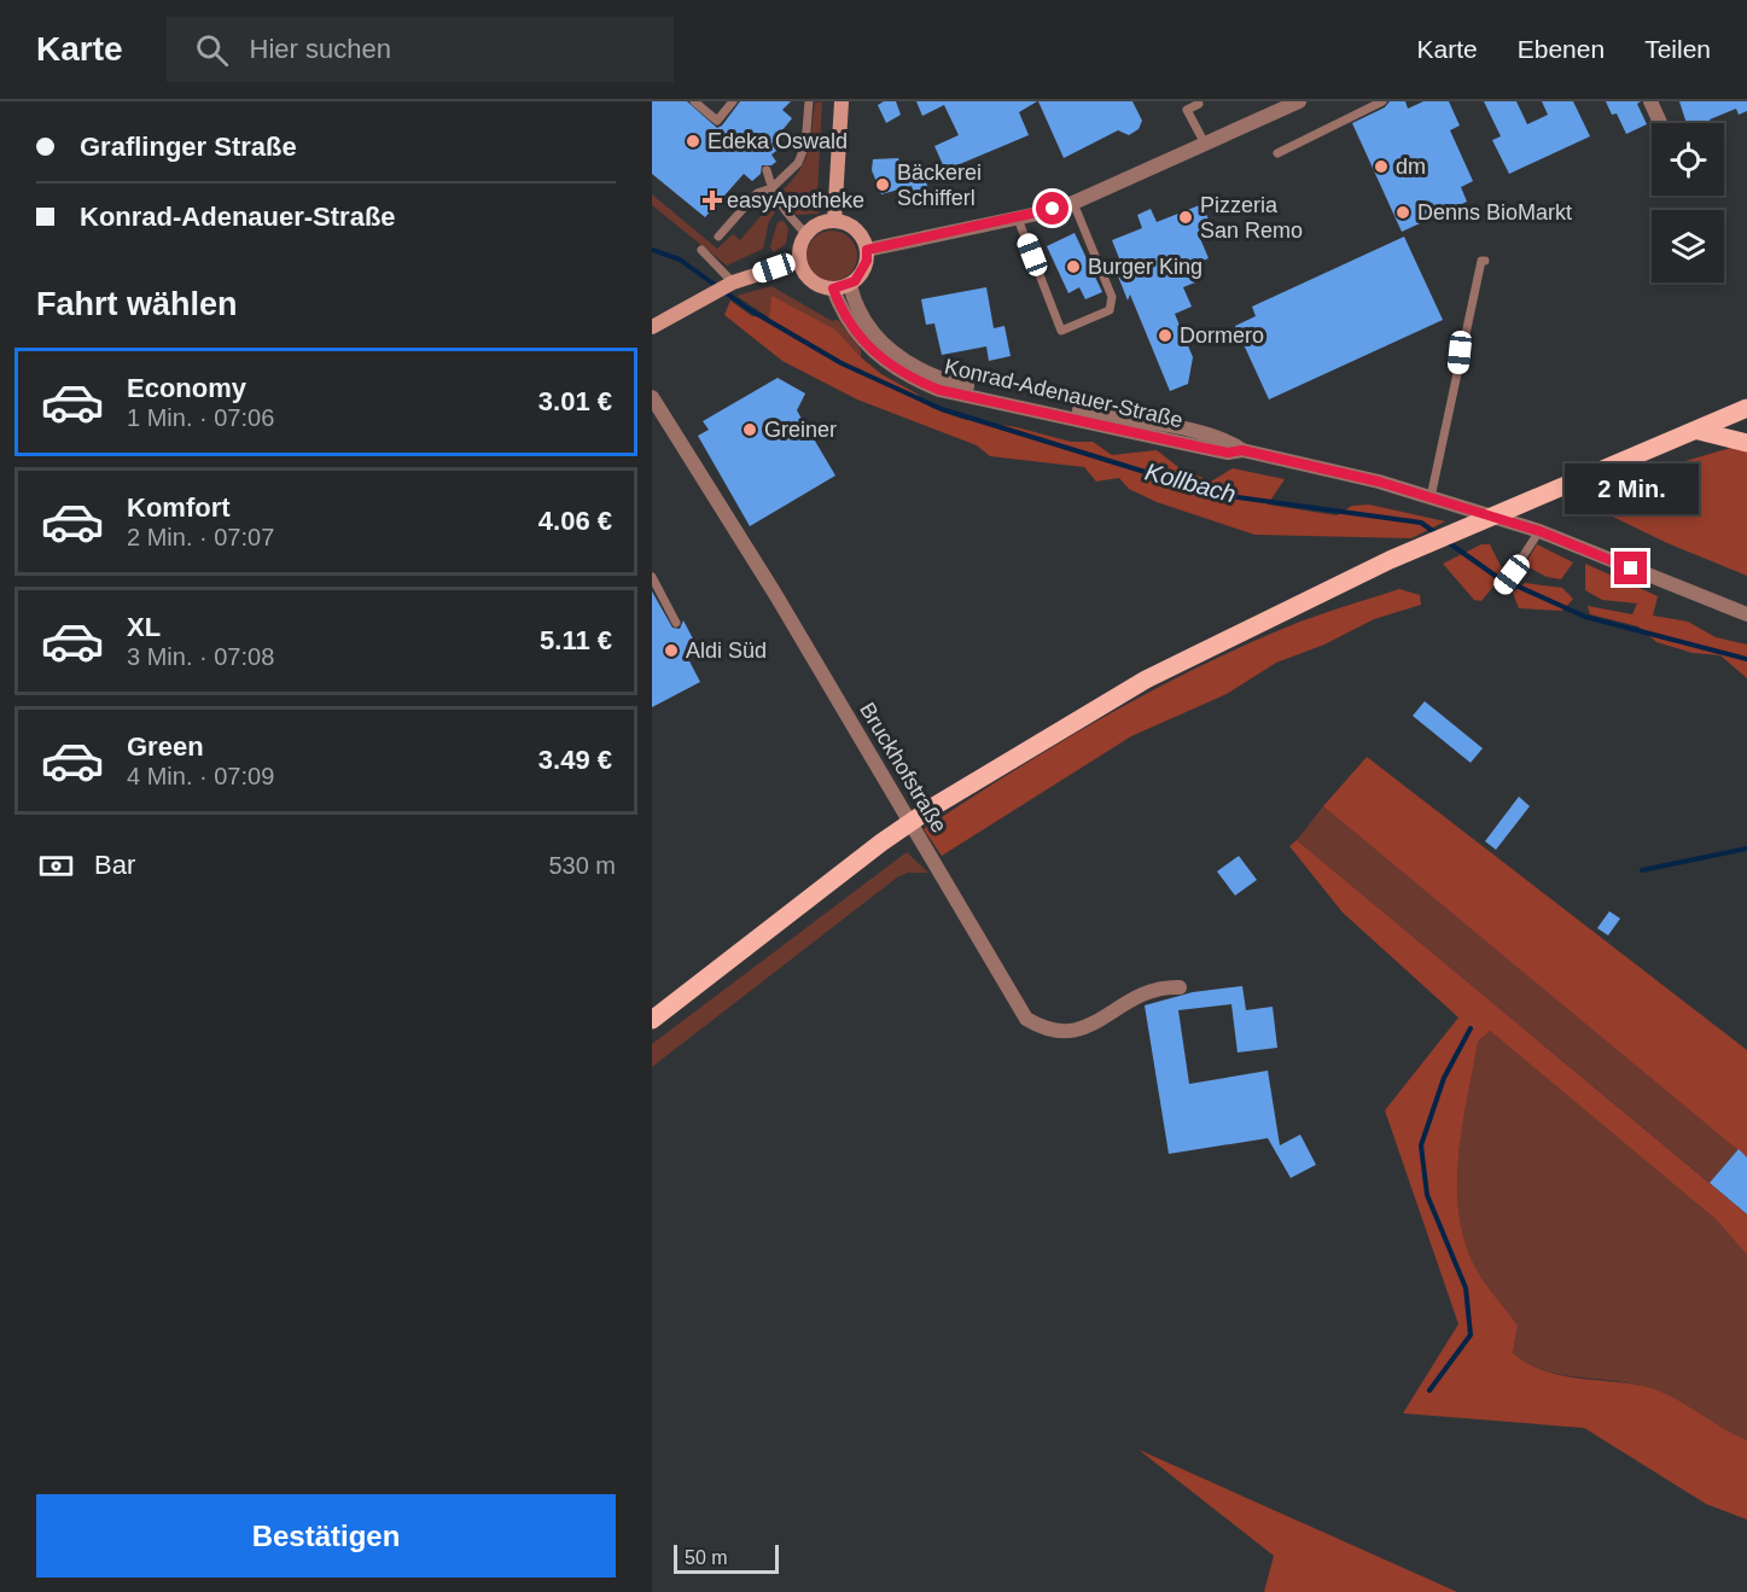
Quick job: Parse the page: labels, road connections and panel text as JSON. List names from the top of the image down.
{
  "streets": {
    "street": ["Konrad-Adenauer-Straße", "Bruckhofstraße"]
  },
  "water": ["Kollbach"],
  "places": {
    "other": [
      "Edeka Oswald",
      "dm",
      "Bäckerei Schifferl",
      "Denns BioMarkt",
      "Pizzeria San Remo",
      "Burger King",
      "Dormero",
      "Greiner",
      "Aldi Süd"
    ],
    "health": ["easyApotheke"]
  },
  "scale_bar": "50 m",
  "page": {
    "header": "Karte",
    "search": "Hier suchen",
    "nav": ["Karte", "Ebenen", "Teilen"],
    "banner": ["Graflinger Straße", "Konrad-Adenauer-Straße"],
    "heading": "Fahrt wählen",
    "list": [
      {
        "name": "Economy",
        "note": "1 Min. · 07:06",
        "value": "3.01 €"
      },
      {
        "name": "Komfort",
        "note": "2 Min. · 07:07",
        "value": "4.06 €"
      },
      {
        "name": "XL",
        "note": "3 Min. · 07:08",
        "value": "5.11 €"
      },
      {
        "name": "Green",
        "note": "4 Min. · 07:09",
        "value": "3.49 €"
      }
    ],
    "bubble": "2 Min.",
    "pay": ["Bar", "530 m"],
    "buttons": "Bestätigen",
    "scale": "50 m"
  }
}
